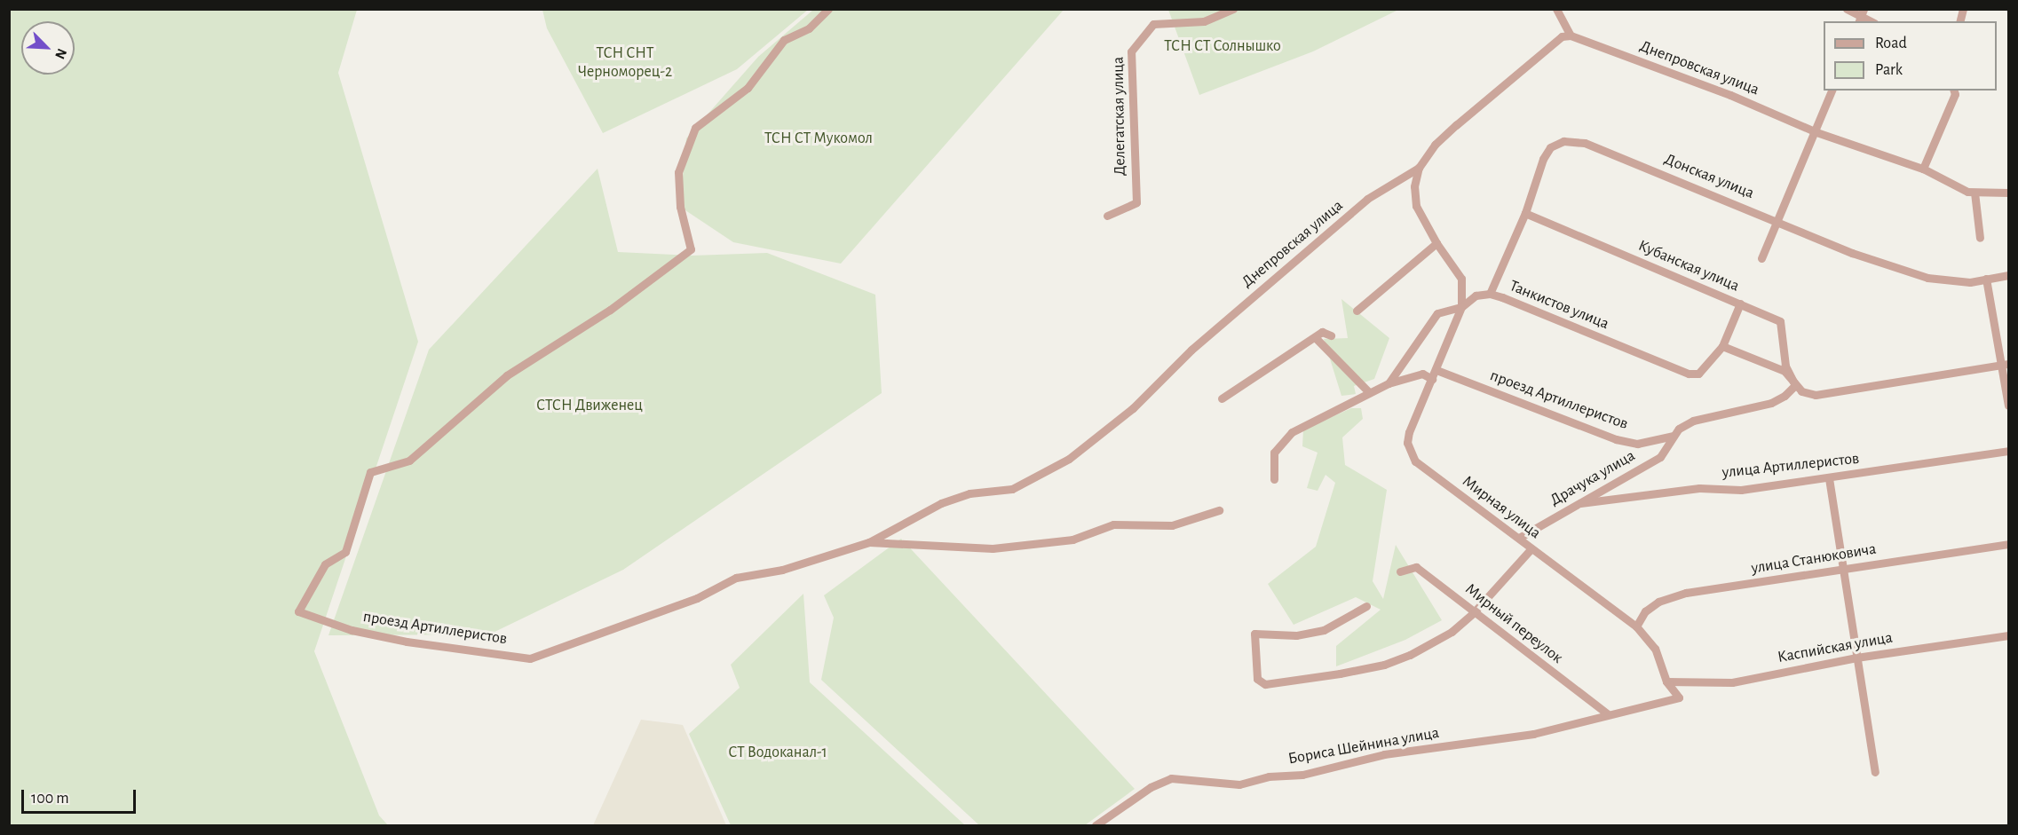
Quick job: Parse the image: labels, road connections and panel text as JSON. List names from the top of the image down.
{
  "streets": {
    "street": [
      "Днепровская улица",
      "Делегатская улица",
      "Донская улица",
      "Кубанская улица",
      "Танкистов улица",
      "проезд Артиллеристов",
      "улица Артиллеристов",
      "Драчука улица",
      "Мирная улица",
      "улица Станюковича",
      "Мирный переулок",
      "Каспийская улица",
      "Бориса Шейнина улица"
    ]
  },
  "crossings": [
    ["Днепровская улица", "проезд Артиллеристов"],
    ["Донская улица", "Кубанская улица"],
    ["Донская улица", "Танкистов улица"],
    ["Танкистов улица", "Мирная улица"],
    ["проезд Артиллеристов", "Драчука улица"],
    ["проезд Артиллеристов", "Мирная улица"],
    ["улица Артиллеристов", "Драчука улица"],
    ["Драчука улица", "Мирная улица"],
    ["Мирная улица", "улица Станюковича"],
    ["Мирная улица", "Каспийская улица"],
    ["Мирная улица", "Бориса Шейнина улица"],
    ["Мирный переулок", "Бориса Шейнина улица"]
  ],
  "parks": [
    "ТСН СТ Солнышко",
    "ТСН СНТ Черноморец-2",
    "ТСН СТ Мукомол",
    "СТСН Движенец",
    "СТ Водоканал-1"
  ],
  "legend": ["Road", "Park"],
  "scale_bar": "100 m",
  "north": "bottom right"
}
